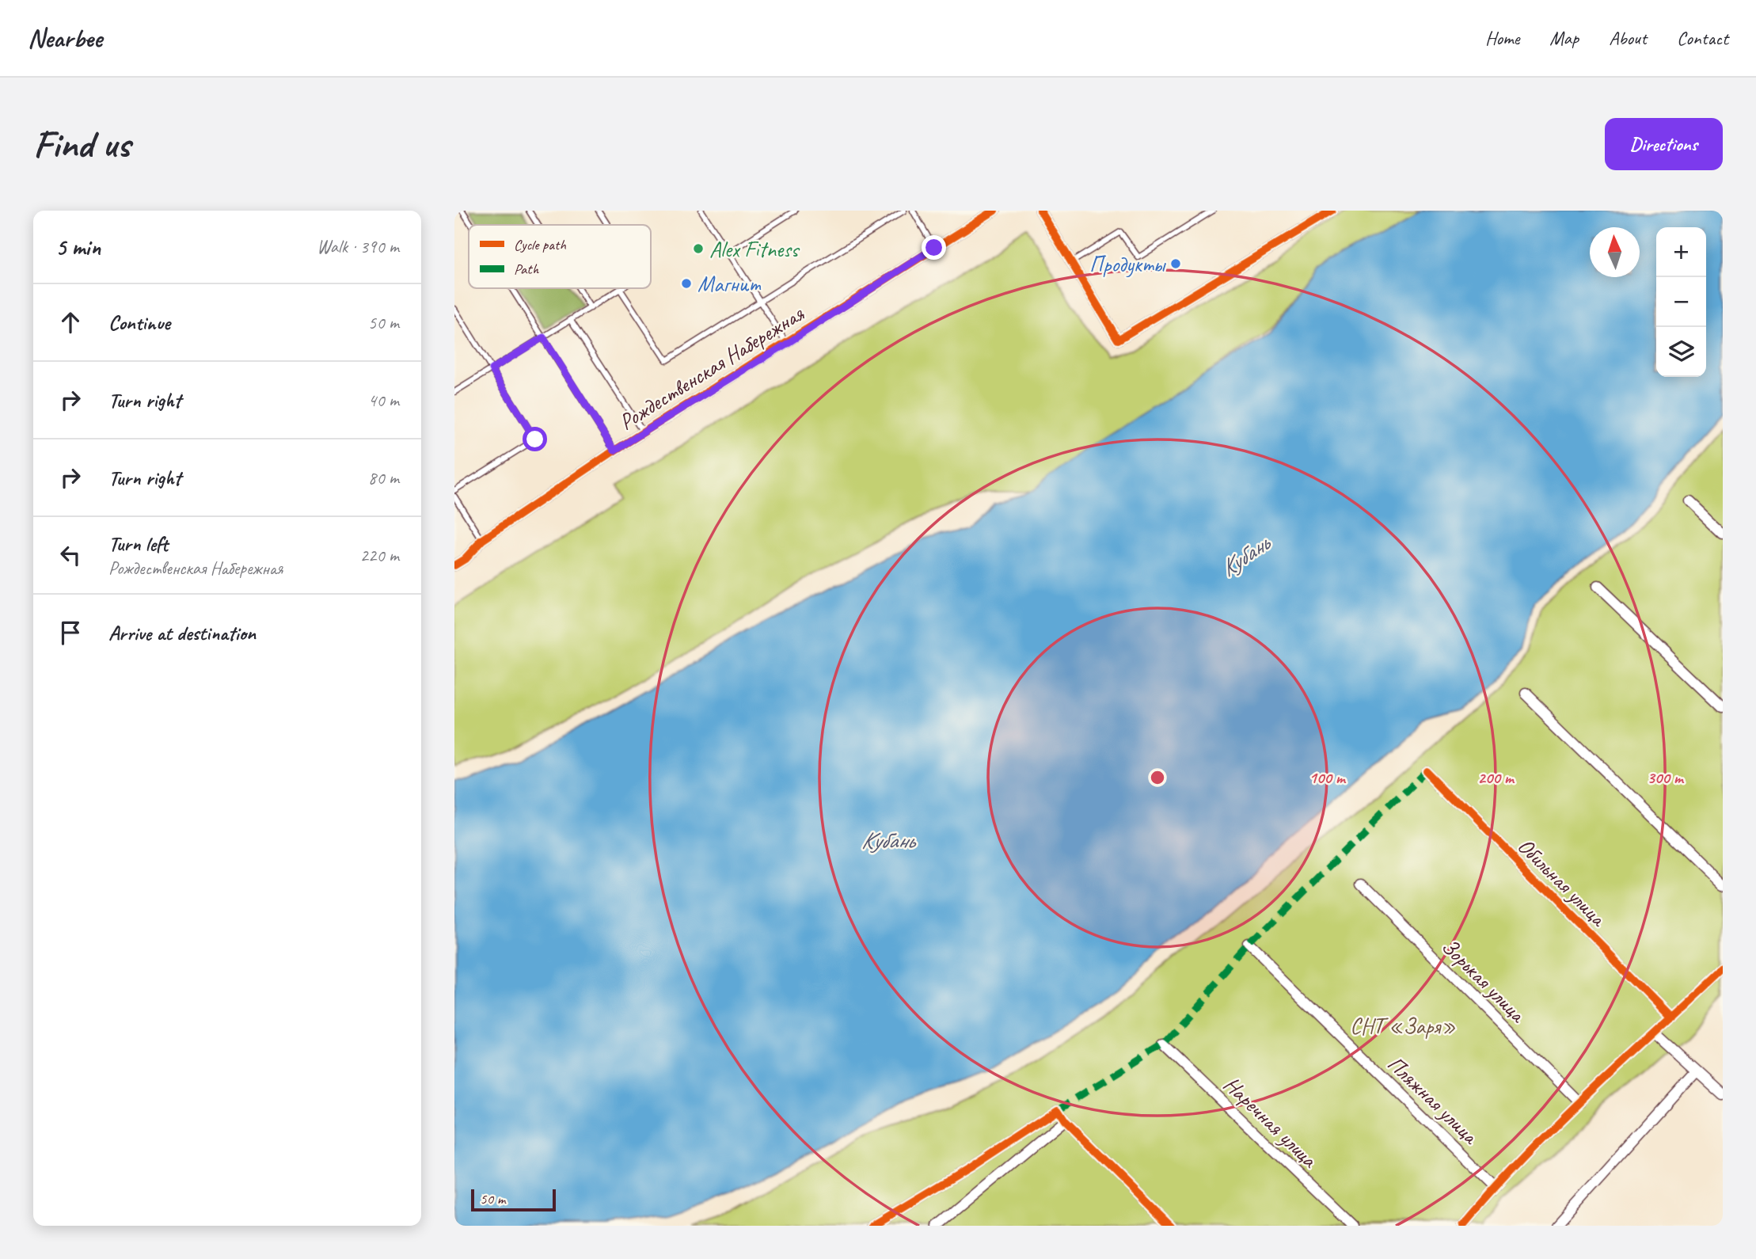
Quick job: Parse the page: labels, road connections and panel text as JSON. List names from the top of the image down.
{
  "streets": {
    "street": [
      "Рождественская Набережная",
      "Обильная улица",
      "Зорькая улица",
      "Пляжная улица",
      "Наречная улица"
    ]
  },
  "water": ["Кубань"],
  "parks": ["СНТ «Заря»"],
  "places": ["Alex Fitness", "Продукты", "Магнит"],
  "legend": ["Cycle path", "Path"],
  "scale_bar": "50 m",
  "north": "top",
  "page": {
    "header": "Nearbee",
    "nav": [
      "Home",
      "Map",
      "About",
      "Contact"
    ],
    "buttons": "Directions",
    "title": "Find us",
    "heading": ["5 min", "Walk · 390 m"],
    "map_buttons": ["+", "−"],
    "list": [
      ["Continue", "50 m"],
      ["Turn right", "40 m"],
      ["Turn right", "80 m"],
      ["Turn left", "Рождественская Набережная", "220 m"],
      "Arrive at destination"
    ],
    "scale": "50 m"
  },
  "rings": ["100 m", "200 m", "300 m"]
}
